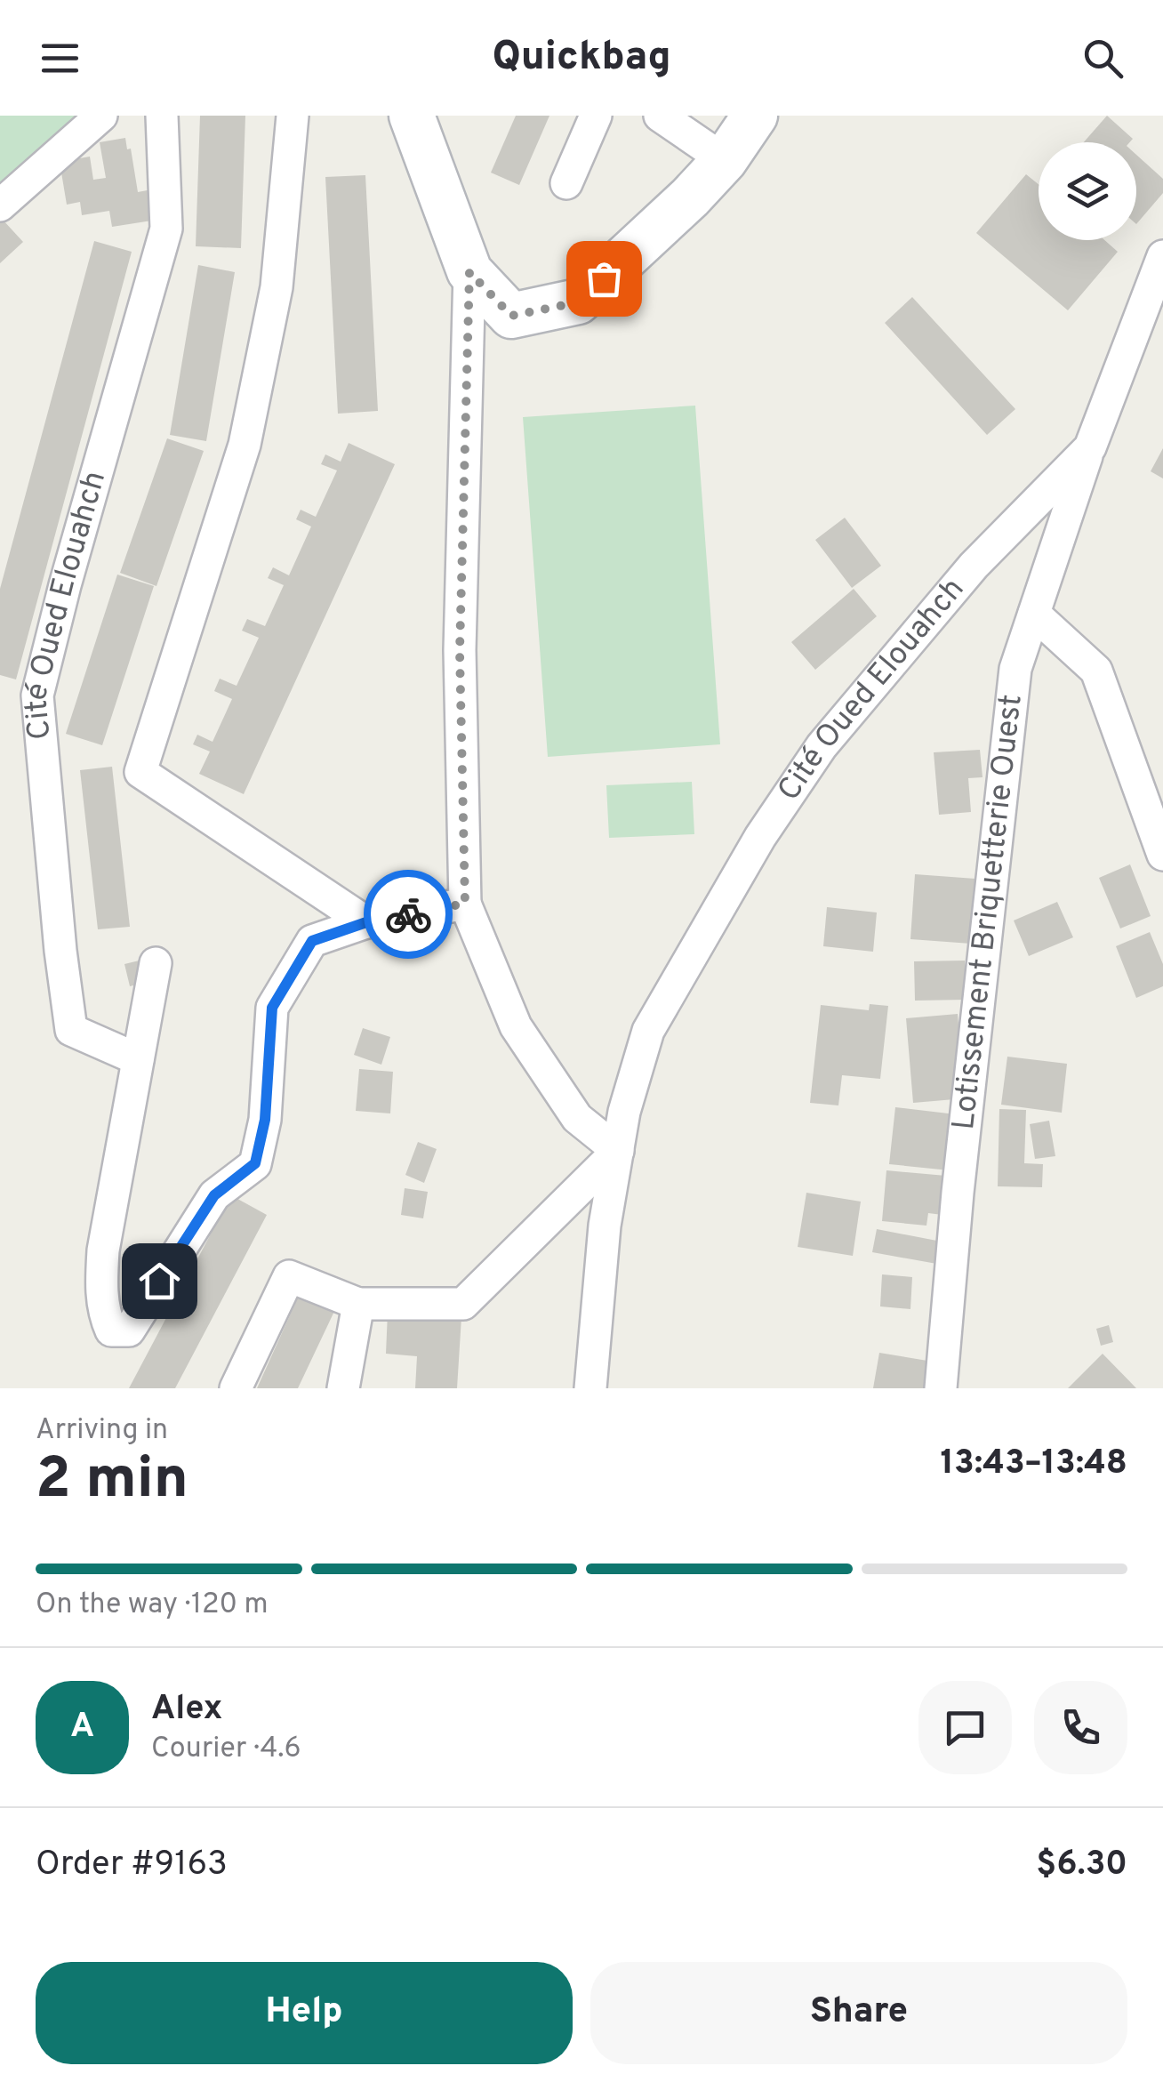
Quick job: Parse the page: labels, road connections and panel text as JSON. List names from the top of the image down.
{
  "streets": {
    "street": ["Cité Oued Elouahch", "Lotissement Briquetterie Ouest"]
  },
  "crossings": [
    ["Cité Oued Elouahch", "Lotissement Briquetterie Ouest"]
  ],
  "page": {
    "header": "Quickbag",
    "heading": ["2 min", "Arriving in", "13:43–13:48"],
    "panel": [
      "Alex",
      "Courier · 4.6",
      "Order #9163",
      "$6.30"
    ],
    "bar": "On the way · 120 m",
    "round": "A",
    "buttons": ["Help", "Share"]
  }
}
